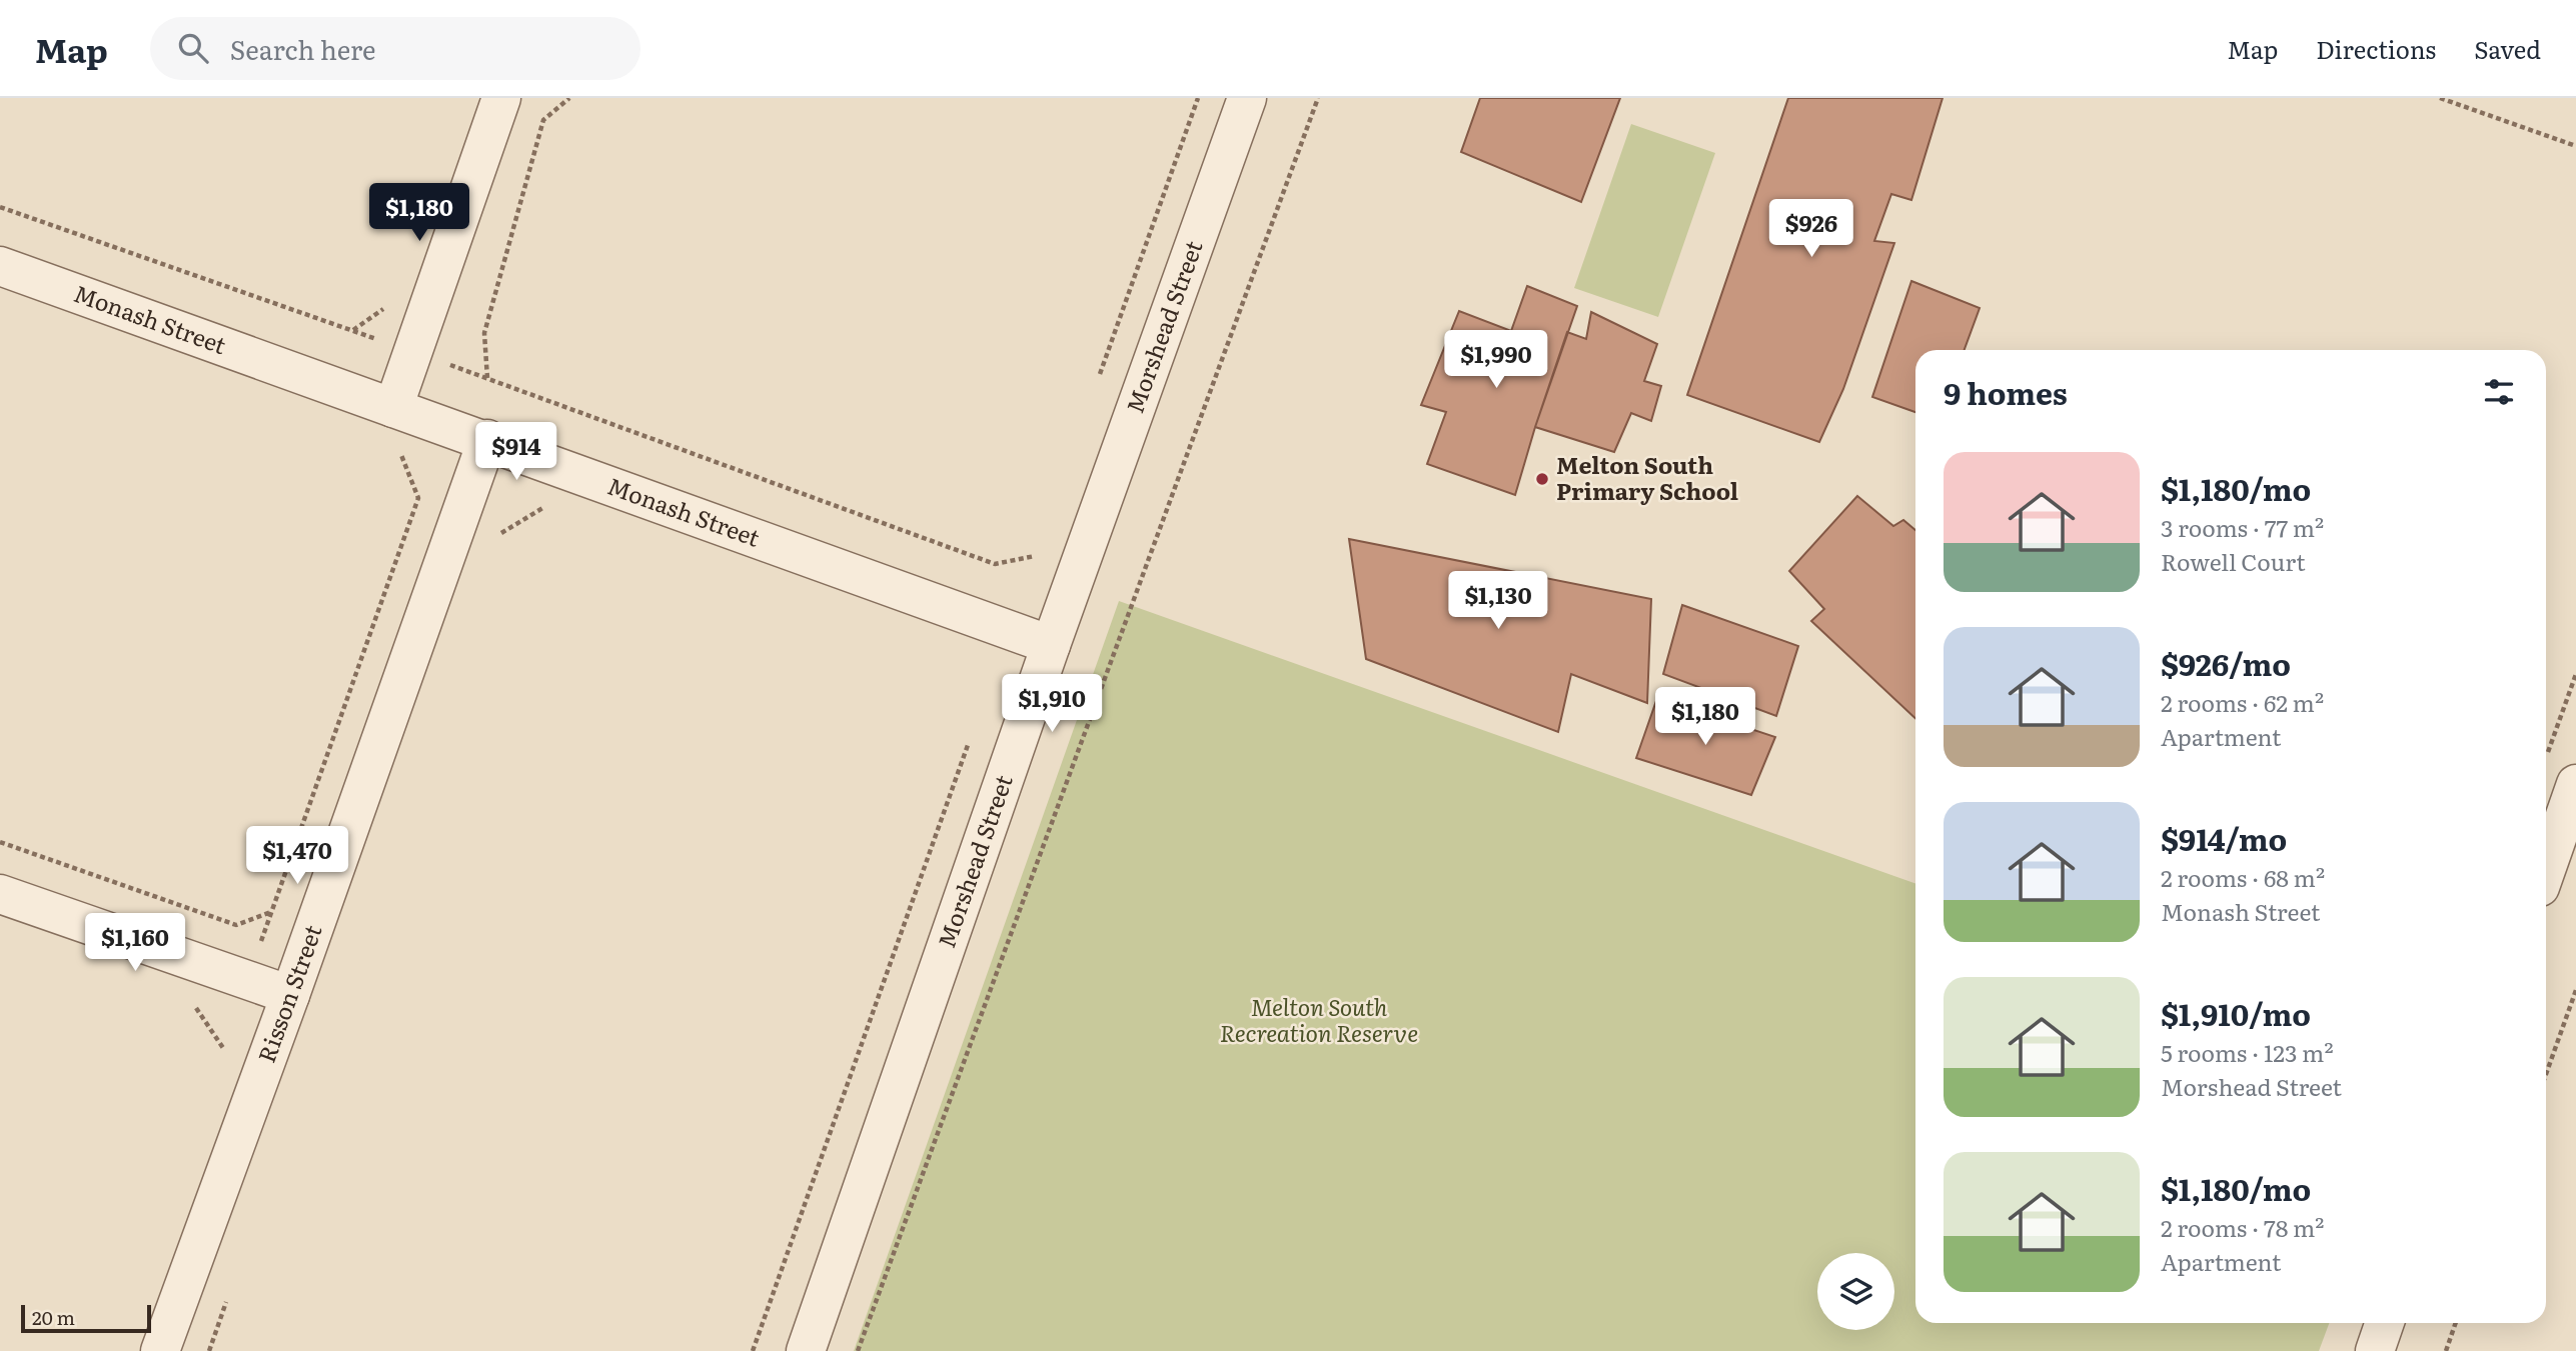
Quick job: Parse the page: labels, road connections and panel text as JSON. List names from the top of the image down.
{
  "streets": {
    "street": ["Monash Street", "Morshead Street", "Risson Street"]
  },
  "crossings": [
    ["Monash Street", "Morshead Street"],
    ["Monash Street", "Risson Street"]
  ],
  "parks": ["Melton South Recreation Reserve"],
  "places": ["Melton South Primary School"],
  "scale_bar": "20 m",
  "page": {
    "header": "Map",
    "search": "Search here",
    "nav": ["Map", "Directions", "Saved"],
    "price": [
      "$1,180",
      "$926",
      "$1,990",
      "$914",
      "$1,130",
      "$1,910",
      "$1,180",
      "$1,470",
      "$1,160"
    ],
    "heading": "9 homes",
    "list": [
      {
        "name": "$1,180/mo",
        "note": "3 rooms · 77 m² · Rowell Court"
      },
      {
        "name": "$926/mo",
        "note": "2 rooms · 62 m² · Apartment"
      },
      {
        "name": "$914/mo",
        "note": "2 rooms · 68 m² · Monash Street"
      },
      {
        "name": "$1,910/mo",
        "note": "5 rooms · 123 m² · Morshead Street"
      },
      {
        "name": "$1,180/mo",
        "note": "2 rooms · 78 m² · Apartment"
      }
    ],
    "scale": "20 m"
  }
}
